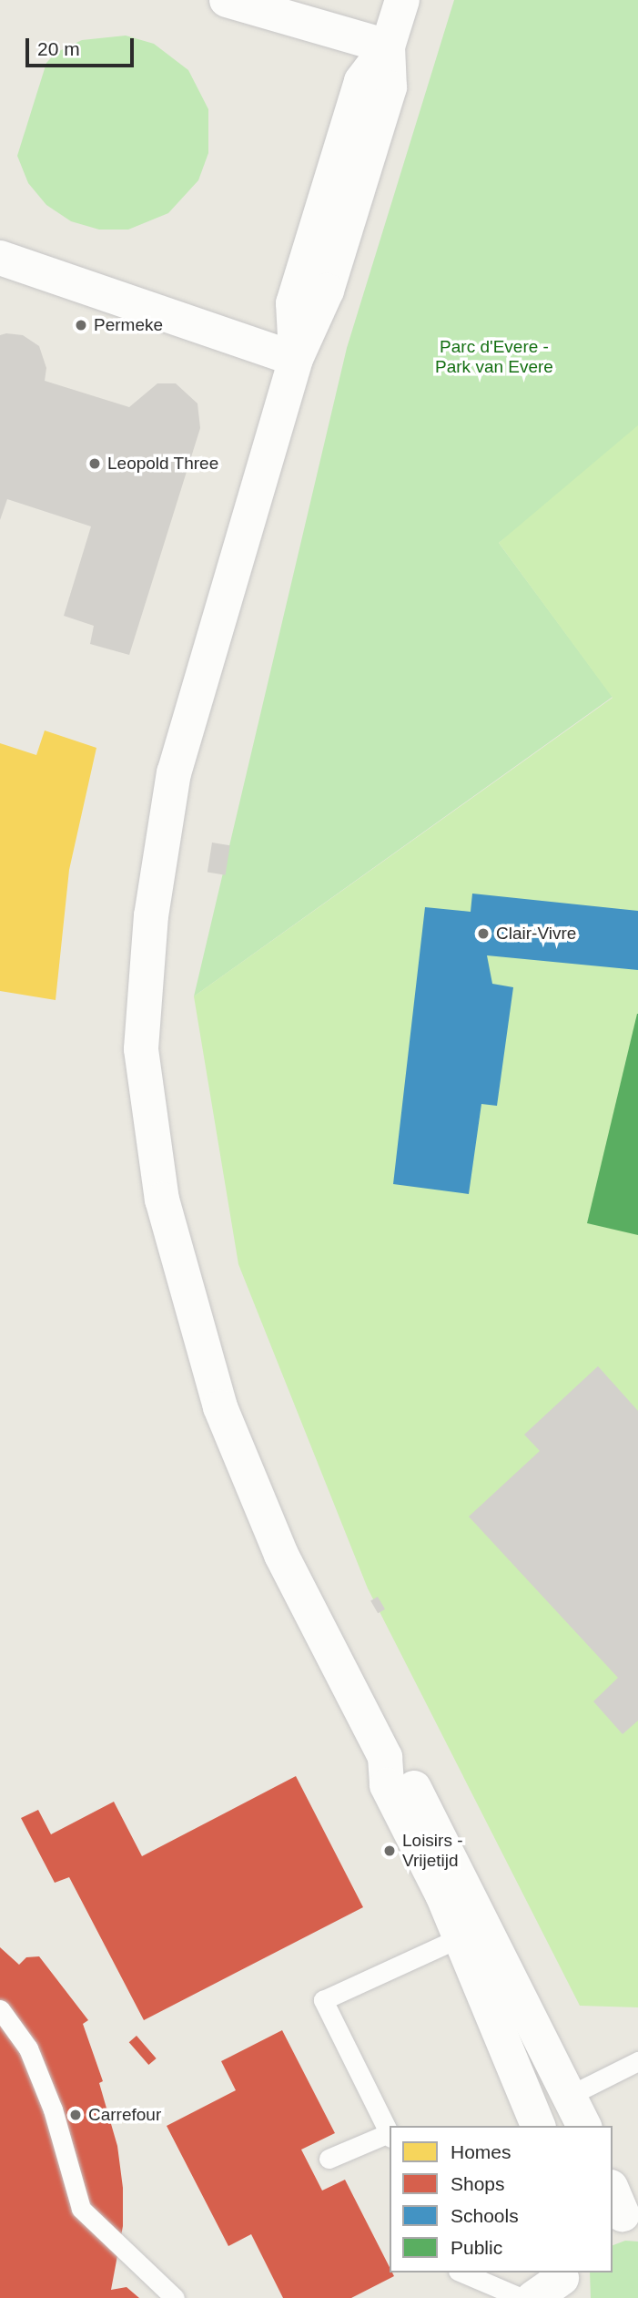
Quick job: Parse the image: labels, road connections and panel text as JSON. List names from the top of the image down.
{
  "parks": ["Parc d'Evere - Park van Evere"],
  "places": [
    "Permeke",
    "Leopold Three",
    "Clair-Vivre",
    "Loisirs - Vrijetijd",
    "Carrefour"
  ],
  "legend": [
    "Homes",
    "Shops",
    "Schools",
    "Public"
  ],
  "scale_bar": "20 m"
}
